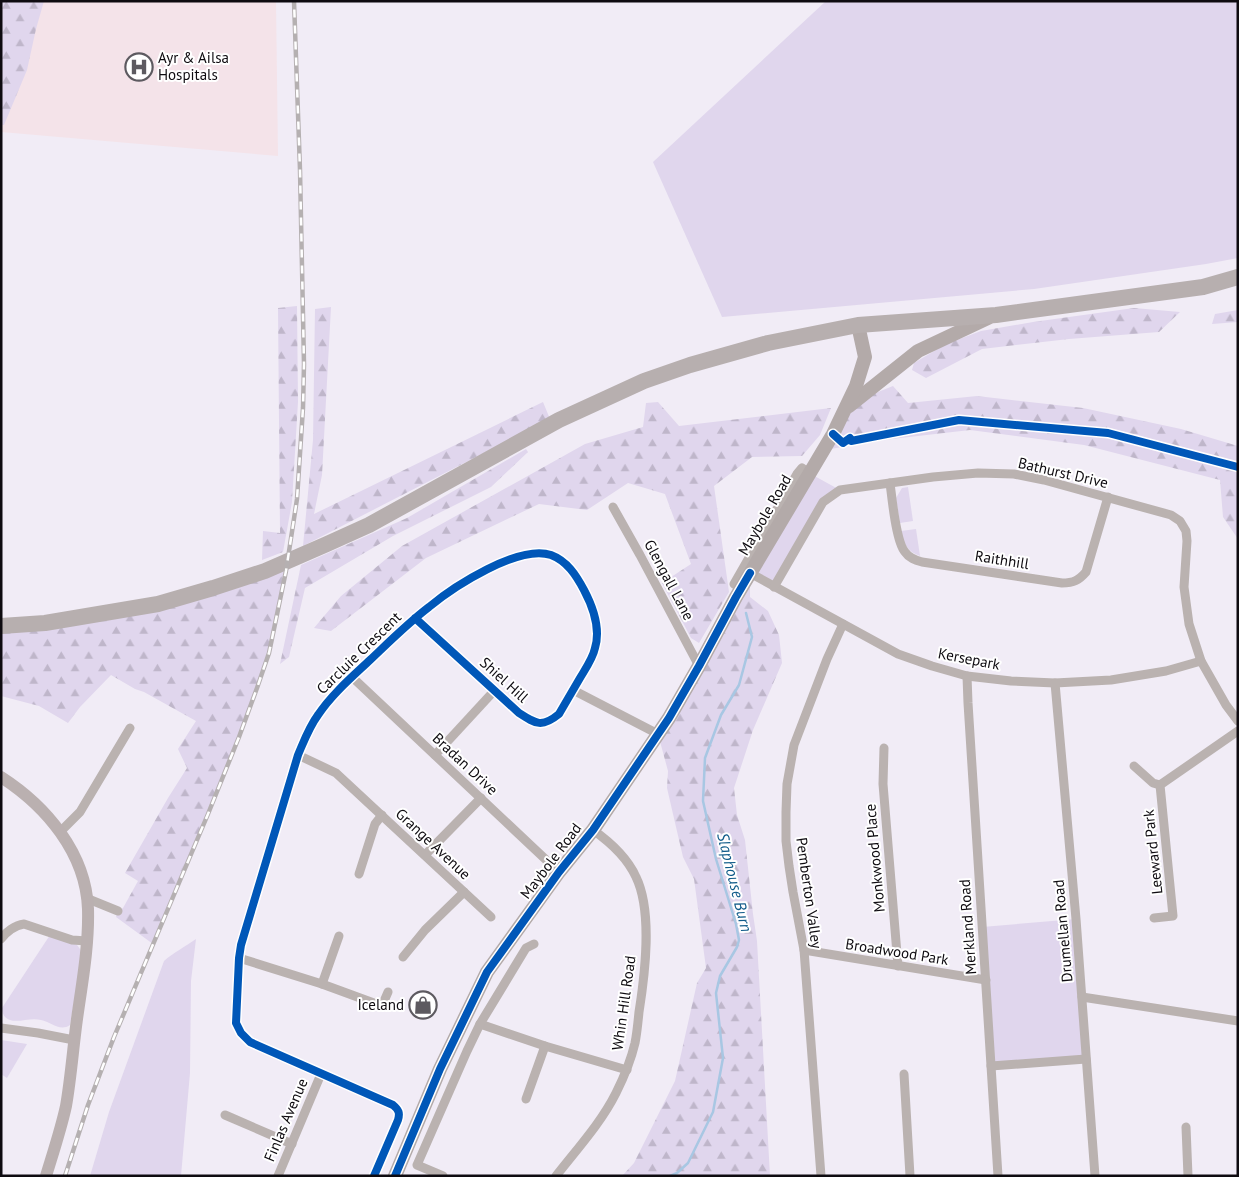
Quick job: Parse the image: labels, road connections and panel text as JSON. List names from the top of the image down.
{
  "streets": {
    "main road": ["Maybole Road"],
    "street": [
      "Bathurst Drive",
      "Raithhill",
      "Glengall Lane",
      "Carcluie Crescent",
      "Kersepark",
      "Shiel Hill",
      "Bradan Drive",
      "Grange Avenue",
      "Leeward Park",
      "Monkwood Place",
      "Pemberton Valley",
      "Merkland Road",
      "Drumellan Road",
      "Broadwood Park",
      "Whin Hill Road",
      "Finlas Avenue"
    ]
  },
  "crossings": [
    ["Bathurst Drive", "Raithhill"],
    ["Bathurst Drive", "Kersepark"],
    ["Maybole Road", "Glengall Lane"],
    ["Maybole Road", "Kersepark"],
    ["Maybole Road", "Bradan Drive"],
    ["Maybole Road", "Whin Hill Road"],
    ["Carcluie Crescent", "Shiel Hill"],
    ["Carcluie Crescent", "Bradan Drive"],
    ["Carcluie Crescent", "Grange Avenue"],
    ["Carcluie Crescent", "Finlas Avenue"],
    ["Kersepark", "Pemberton Valley"],
    ["Kersepark", "Merkland Road"],
    ["Kersepark", "Drumellan Road"],
    ["Monkwood Place", "Broadwood Park"],
    ["Pemberton Valley", "Broadwood Park"],
    ["Merkland Road", "Broadwood Park"]
  ],
  "water": ["Slaphouse Burn"],
  "places": {
    "hospital": ["Ayr & Ailsa Hospitals"],
    "shop": ["Iceland"]
  }
}
